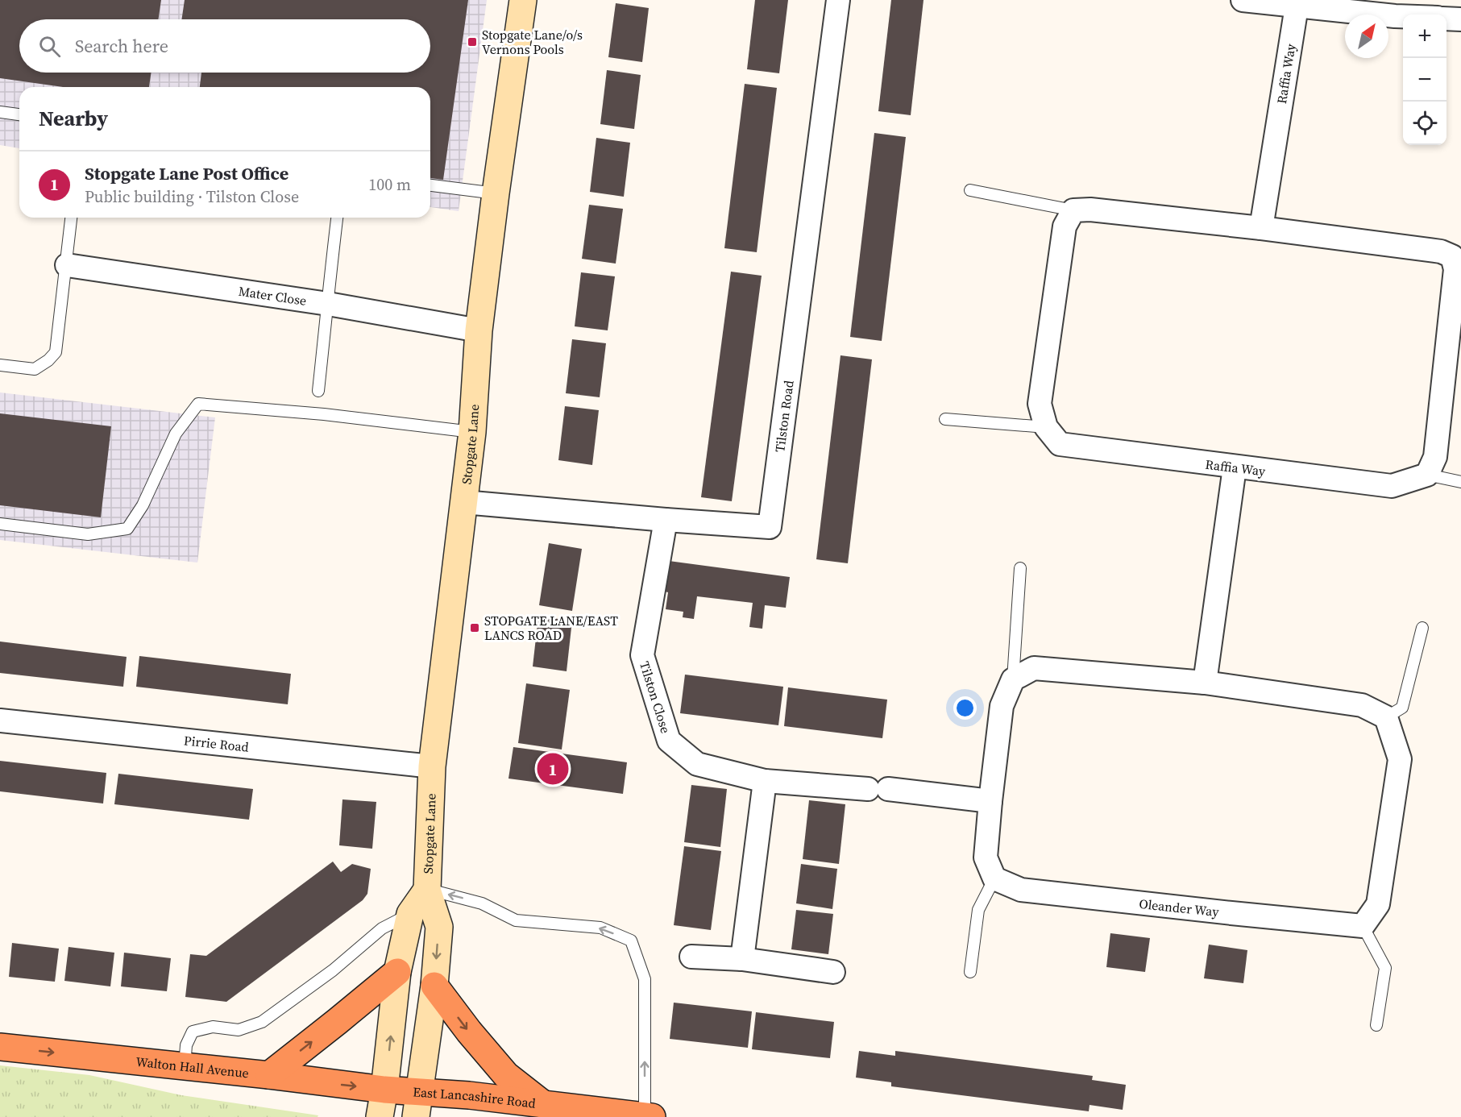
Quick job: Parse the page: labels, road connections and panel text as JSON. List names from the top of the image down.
{
  "streets": {
    "highway": ["Walton Hall Avenue", "East Lancashire Road"],
    "main road": ["Stopgate Lane"],
    "street": [
      "Raffia Way",
      "Mater Close",
      "Tilston Road",
      "Tilston Close",
      "Pirrie Road",
      "Oleander Way"
    ]
  },
  "crossings": [
    ["Mater Close", "Stopgate Lane"],
    ["Tilston Road", "Stopgate Lane"],
    ["Tilston Road", "Tilston Close"],
    ["Stopgate Lane", "Pirrie Road"],
    ["Stopgate Lane", "Walton Hall Avenue"],
    ["Stopgate Lane", "East Lancashire Road"],
    ["Walton Hall Avenue", "East Lancashire Road"]
  ],
  "one_way": ["Walton Hall Avenue"],
  "places": {
    "transit": ["Stopgate Lane/o/s Vernons Pools", "STOPGATE LANE/EAST LANCS ROAD"]
  },
  "north": "top right",
  "page": {
    "map_buttons": ["+", "−"],
    "search": "Search here",
    "heading": "Nearby",
    "list": [
      {
        "mark": "1",
        "name": "Stopgate Lane Post Office",
        "note": "Public building · Tilston Close",
        "value": "100 m"
      }
    ],
    "pins": "1"
  }
}
